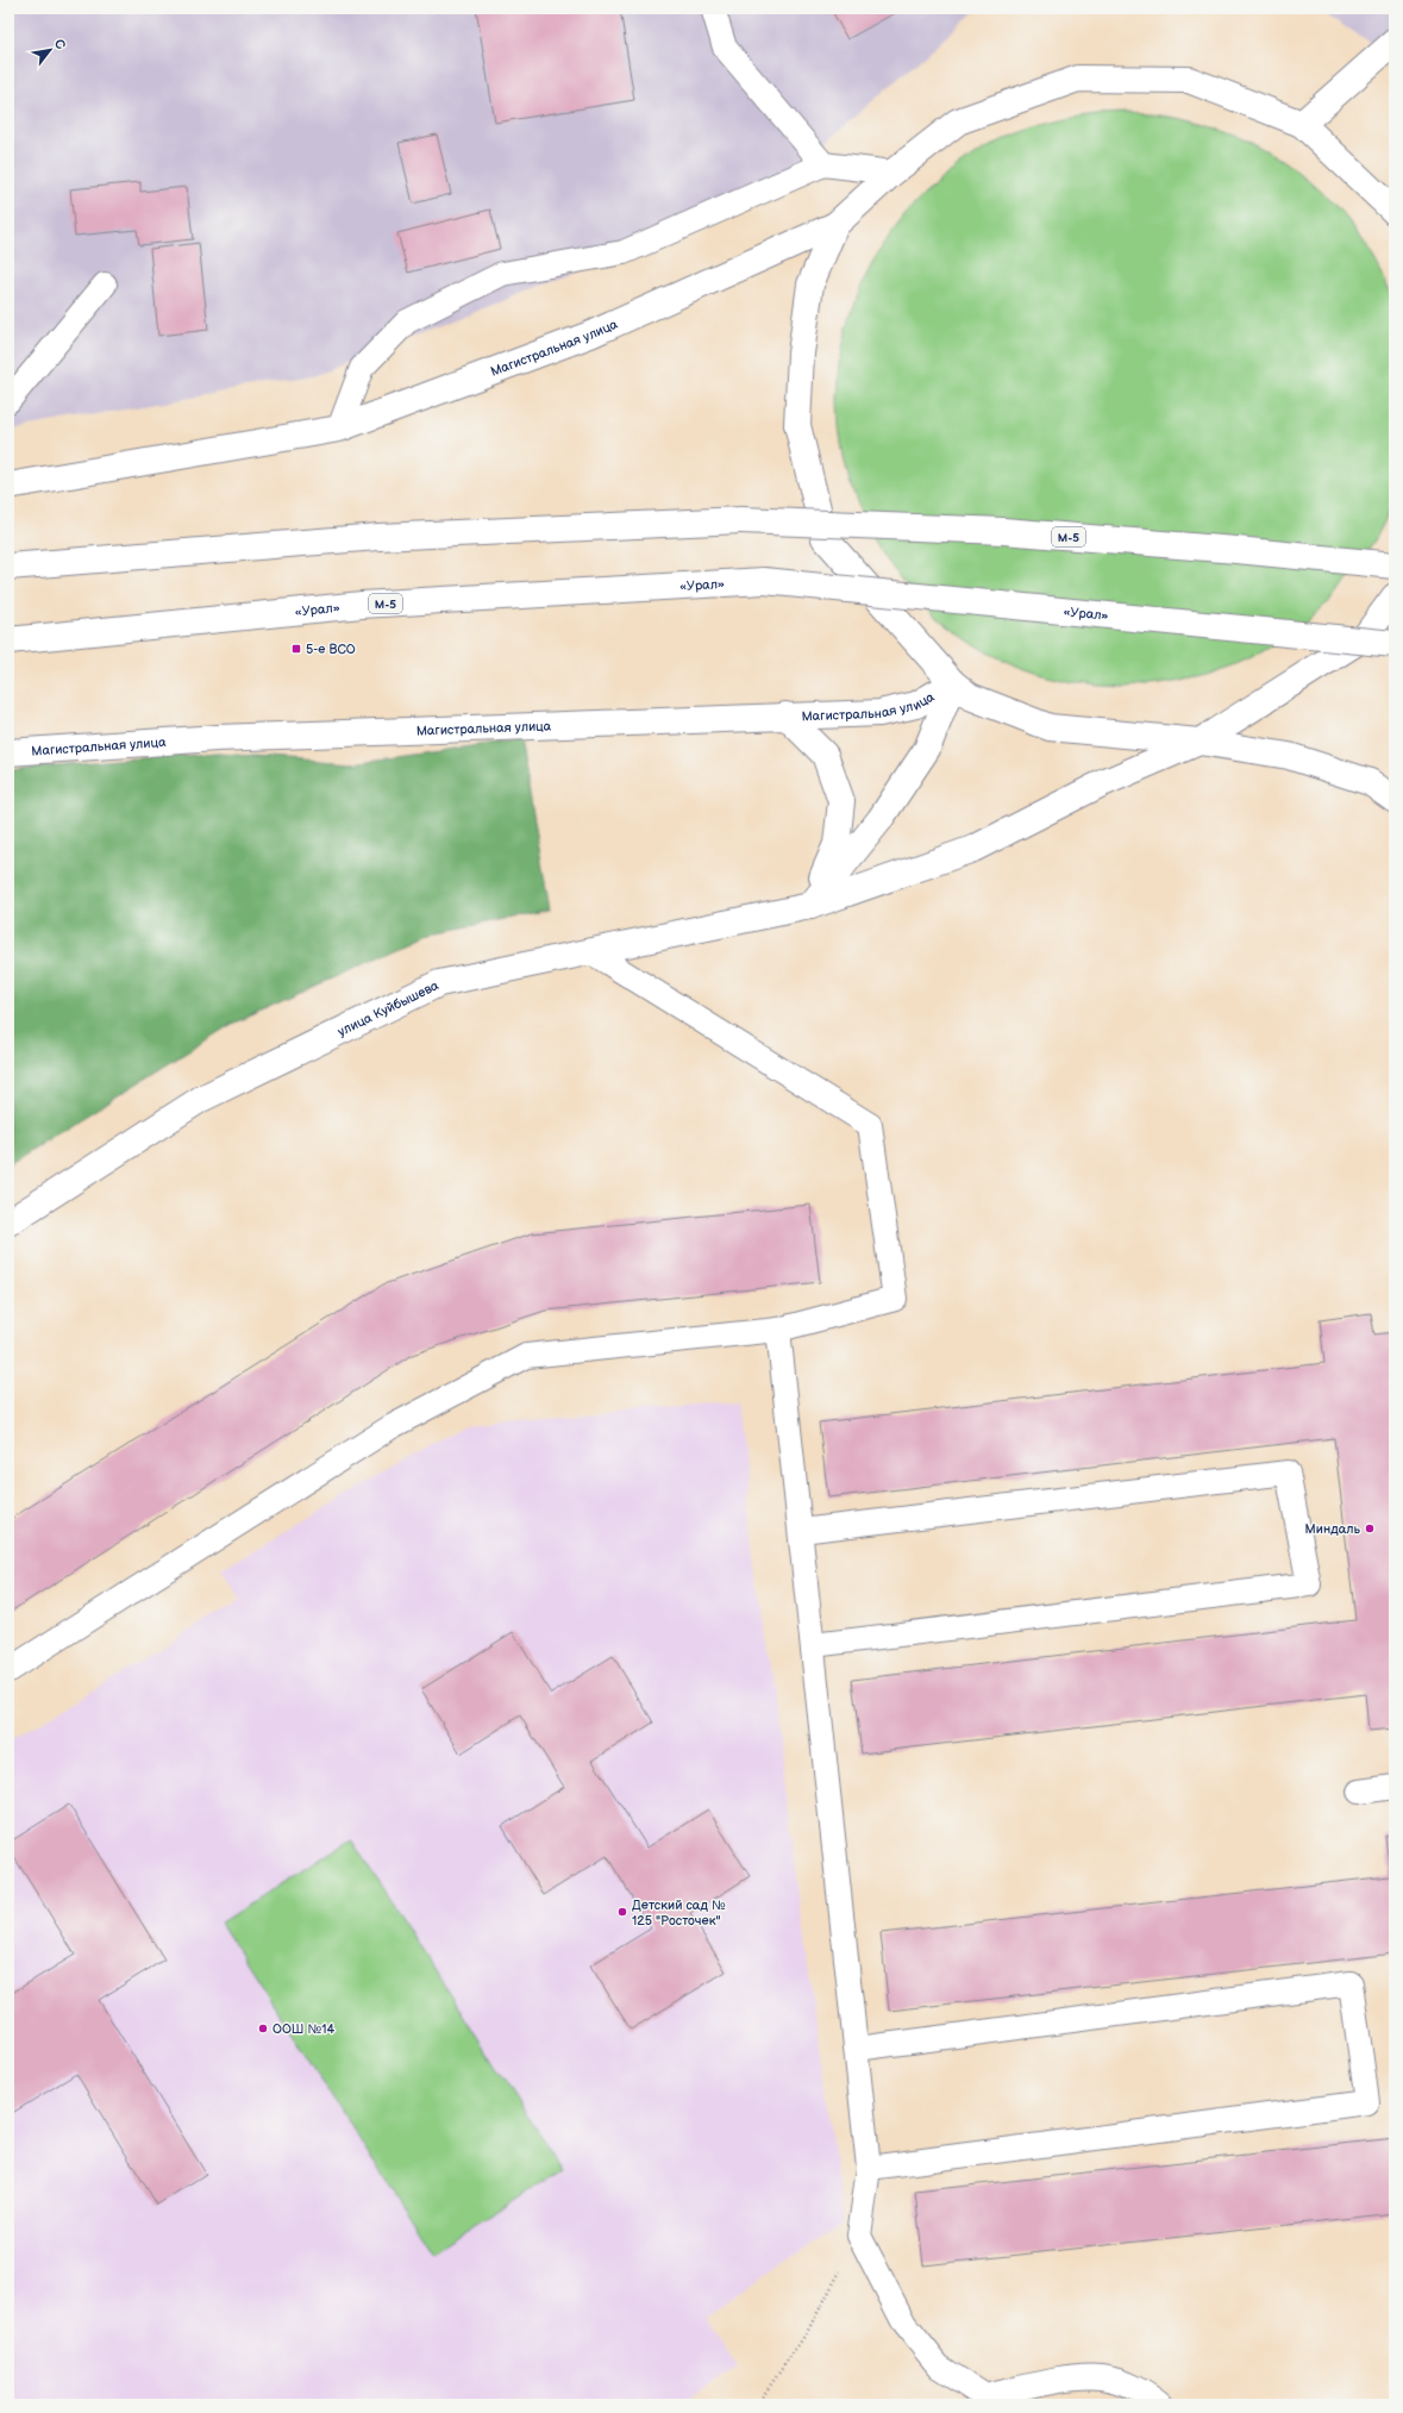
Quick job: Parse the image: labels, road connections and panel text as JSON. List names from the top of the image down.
{
  "streets": {
    "main road": [
      "Магистральная улица",
      "М-5",
      "«Урал»",
      "улица Куйбышева"
    ]
  },
  "places": {
    "transit": ["5-е ВСО"],
    "other": ["Миндаль", "Детский сад № 125 \"Росточек\"", "ООШ №14"]
  },
  "north": "top right"
}
